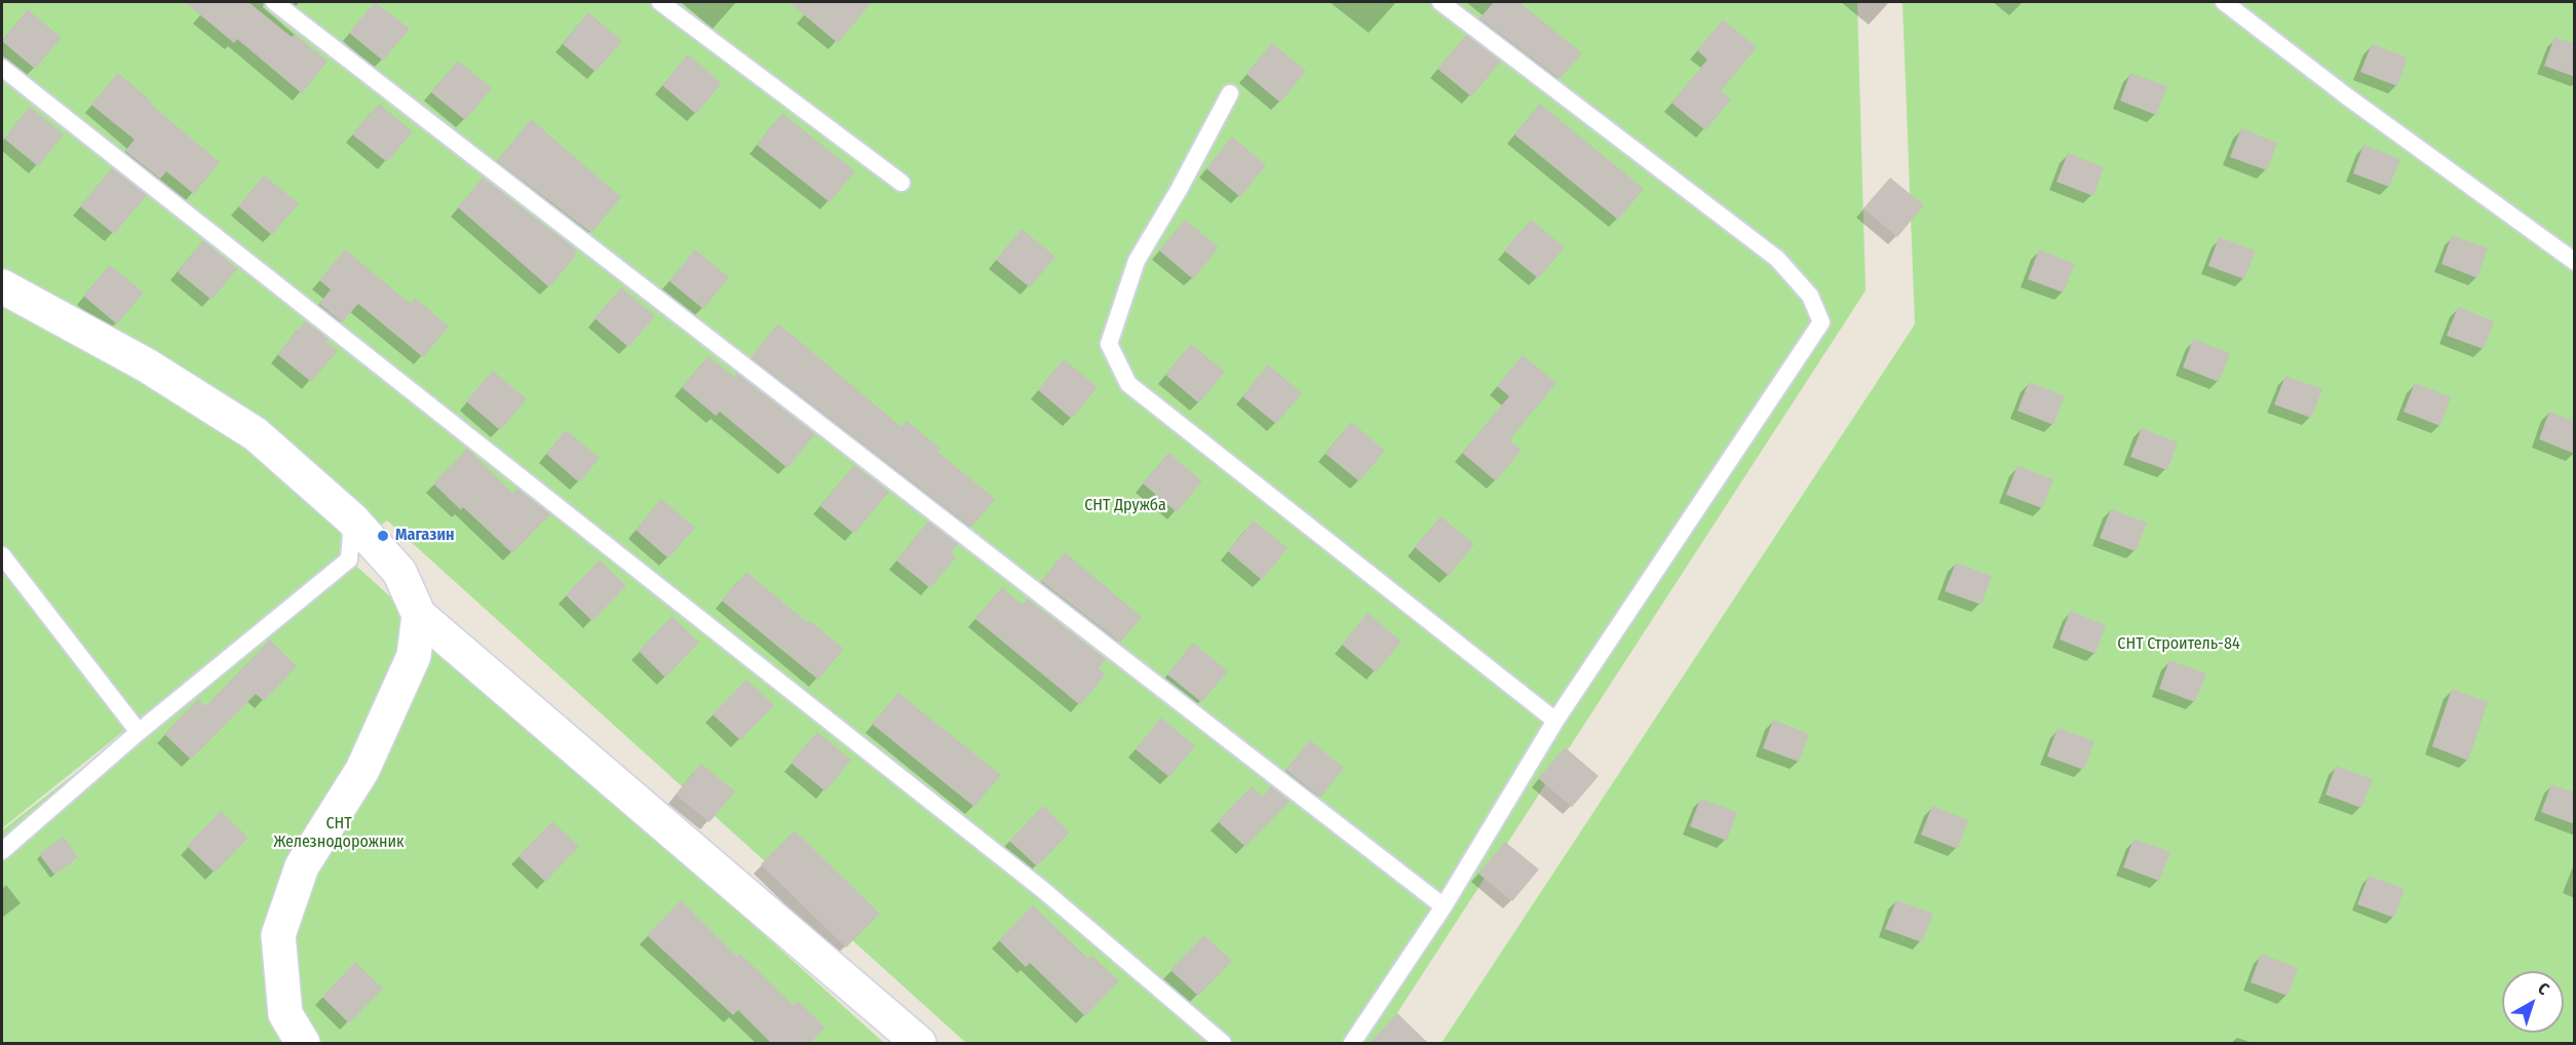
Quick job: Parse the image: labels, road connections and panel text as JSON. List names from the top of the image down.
{
  "parks": ["СНТ Дружба", "СНТ Строитель-84", "СНТ Железнодорожник"],
  "places": ["Магазин"],
  "north": "top right"
}
